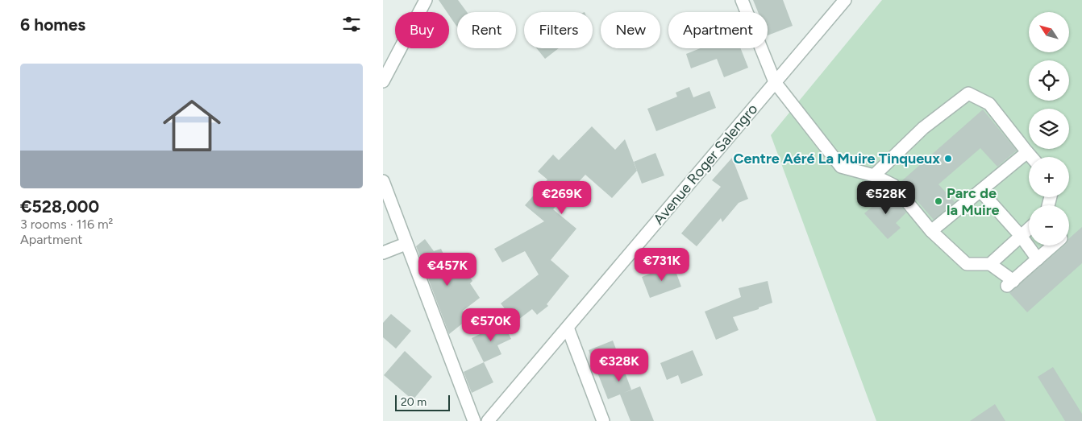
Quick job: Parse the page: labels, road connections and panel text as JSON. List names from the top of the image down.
{
  "streets": {
    "street": ["Avenue Roger Salengro"]
  },
  "places": ["Centre Aéré La Muire Tinqueux", "Parc de la Muire"],
  "scale_bar": "20 m",
  "north": "top left",
  "page": {
    "heading": "6 homes",
    "map_buttons": ["+", "−"],
    "chip": [
      "Buy",
      "Rent",
      "Filters",
      "New",
      "Apartment"
    ],
    "list": [
      {
        "name": "€528,000",
        "note": "3 rooms · 116 m² · Apartment"
      }
    ],
    "price": [
      "€269K",
      "€528K",
      "€731K",
      "€457K",
      "€570K",
      "€328K"
    ],
    "scale": "20 m"
  }
}
